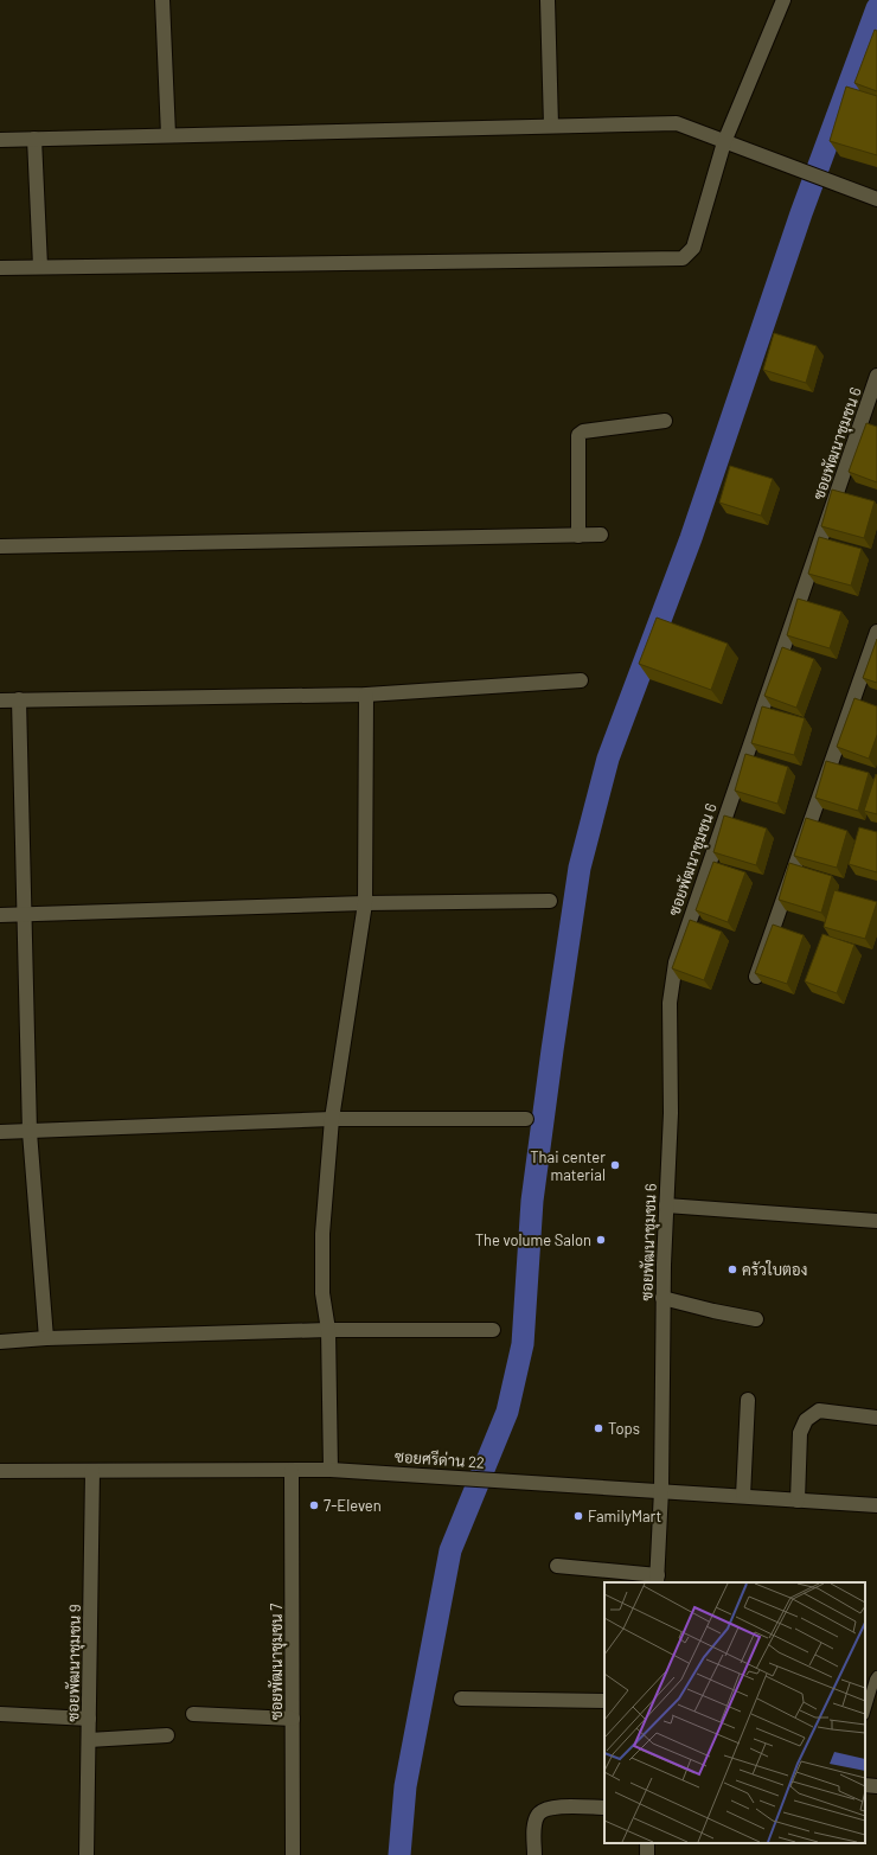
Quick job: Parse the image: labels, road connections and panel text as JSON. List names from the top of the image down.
{
  "streets": {
    "street": [
      "ซอยพัฒนาชุมชน 6",
      "ซอยศรีด่าน 22",
      "ซอยพัฒนาชุมชน 7",
      "ซอยพัฒนาชุมชน 9"
    ]
  },
  "crossings": [
    ["ซอยพัฒนาชุมชน 6", "ซอยศรีด่าน 22"],
    ["ซอยศรีด่าน 22", "ซอยพัฒนาชุมชน 7"],
    ["ซอยศรีด่าน 22", "ซอยพัฒนาชุมชน 9"]
  ],
  "places": [
    "Thai center material",
    "The volume Salon",
    "ครัวใบตอง",
    "Tops",
    "7-Eleven",
    "FamilyMart"
  ]
}
